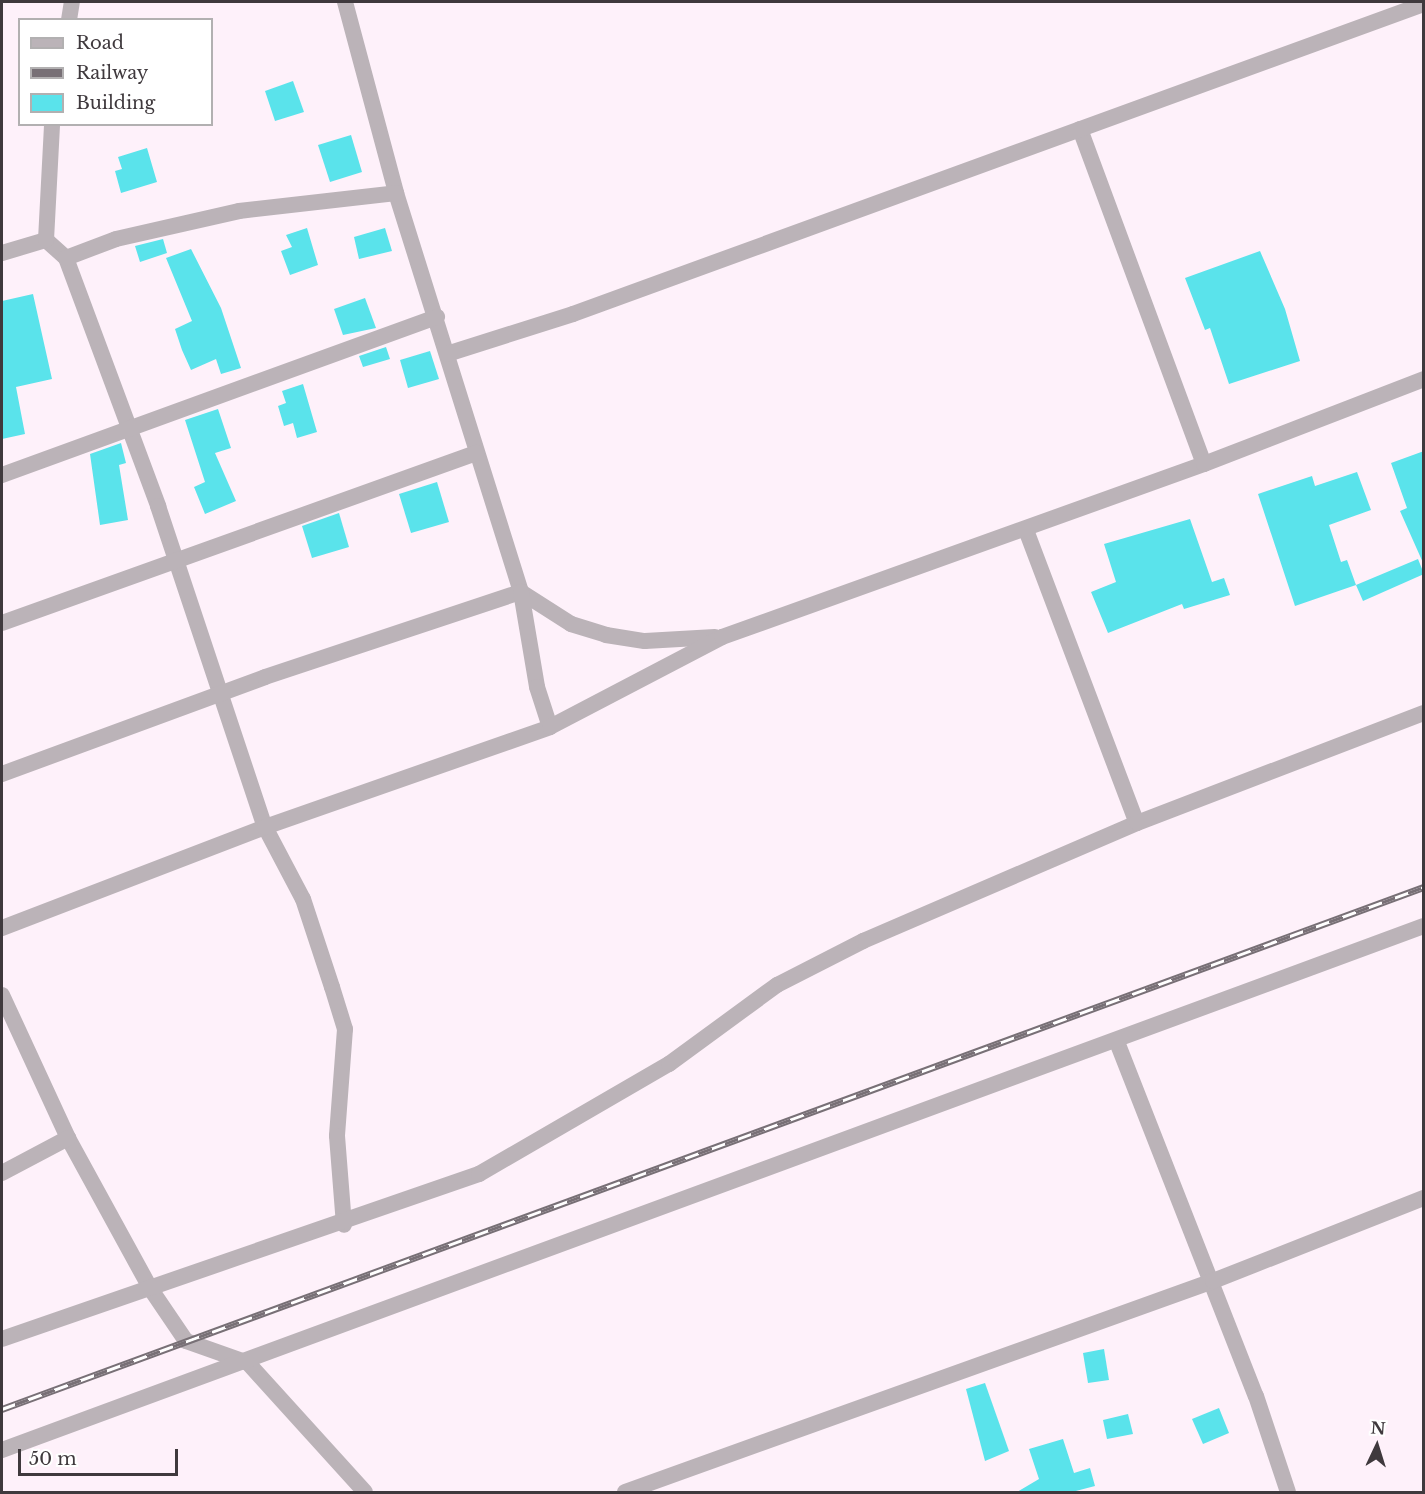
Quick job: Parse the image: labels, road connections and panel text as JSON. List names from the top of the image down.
{
  "legend": ["Road", "Railway", "Building"],
  "scale_bar": "50 m",
  "north": "top"
}
